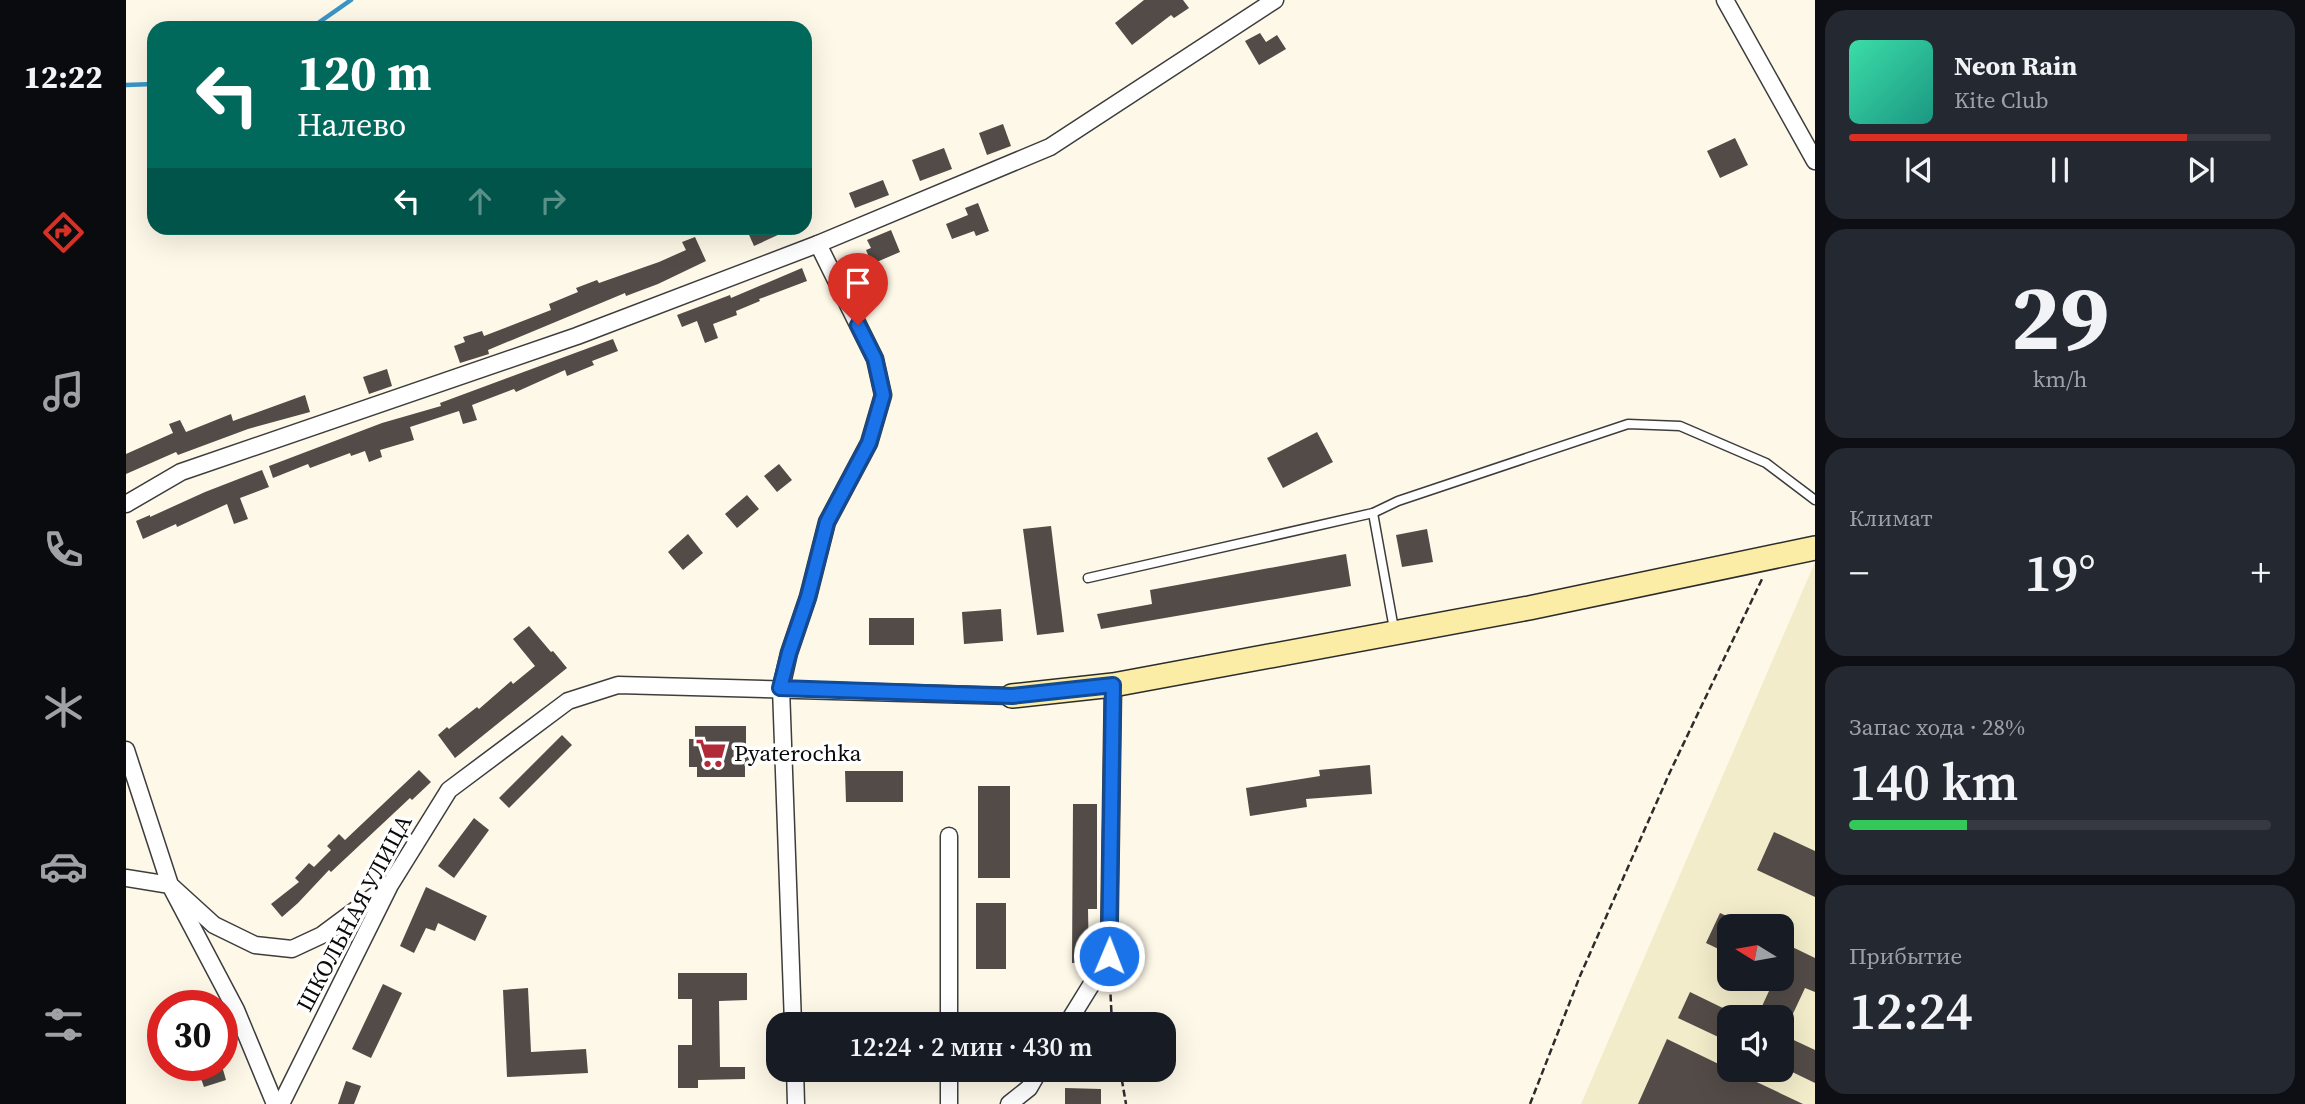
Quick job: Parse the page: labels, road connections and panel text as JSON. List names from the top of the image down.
{
  "streets": {
    "street": ["ШКОЛЬНАЯ УЛИЦА"]
  },
  "places": {
    "supermarket": ["Pyaterochka"]
  },
  "north": "left",
  "page": {
    "tabs": "12:22",
    "turn": ["120 m", "Налево"],
    "song": ["Neon Rain", "Kite Club"],
    "tile": [
      ["29", "km/h"],
      "Климат",
      ["Запас хода · 28%", "140 km"],
      ["Прибытие", "12:24"]
    ],
    "heat": ["−", "19°", "+"],
    "limit": "30",
    "trip": "12:24 · 2 мин · 430 m"
  }
}
